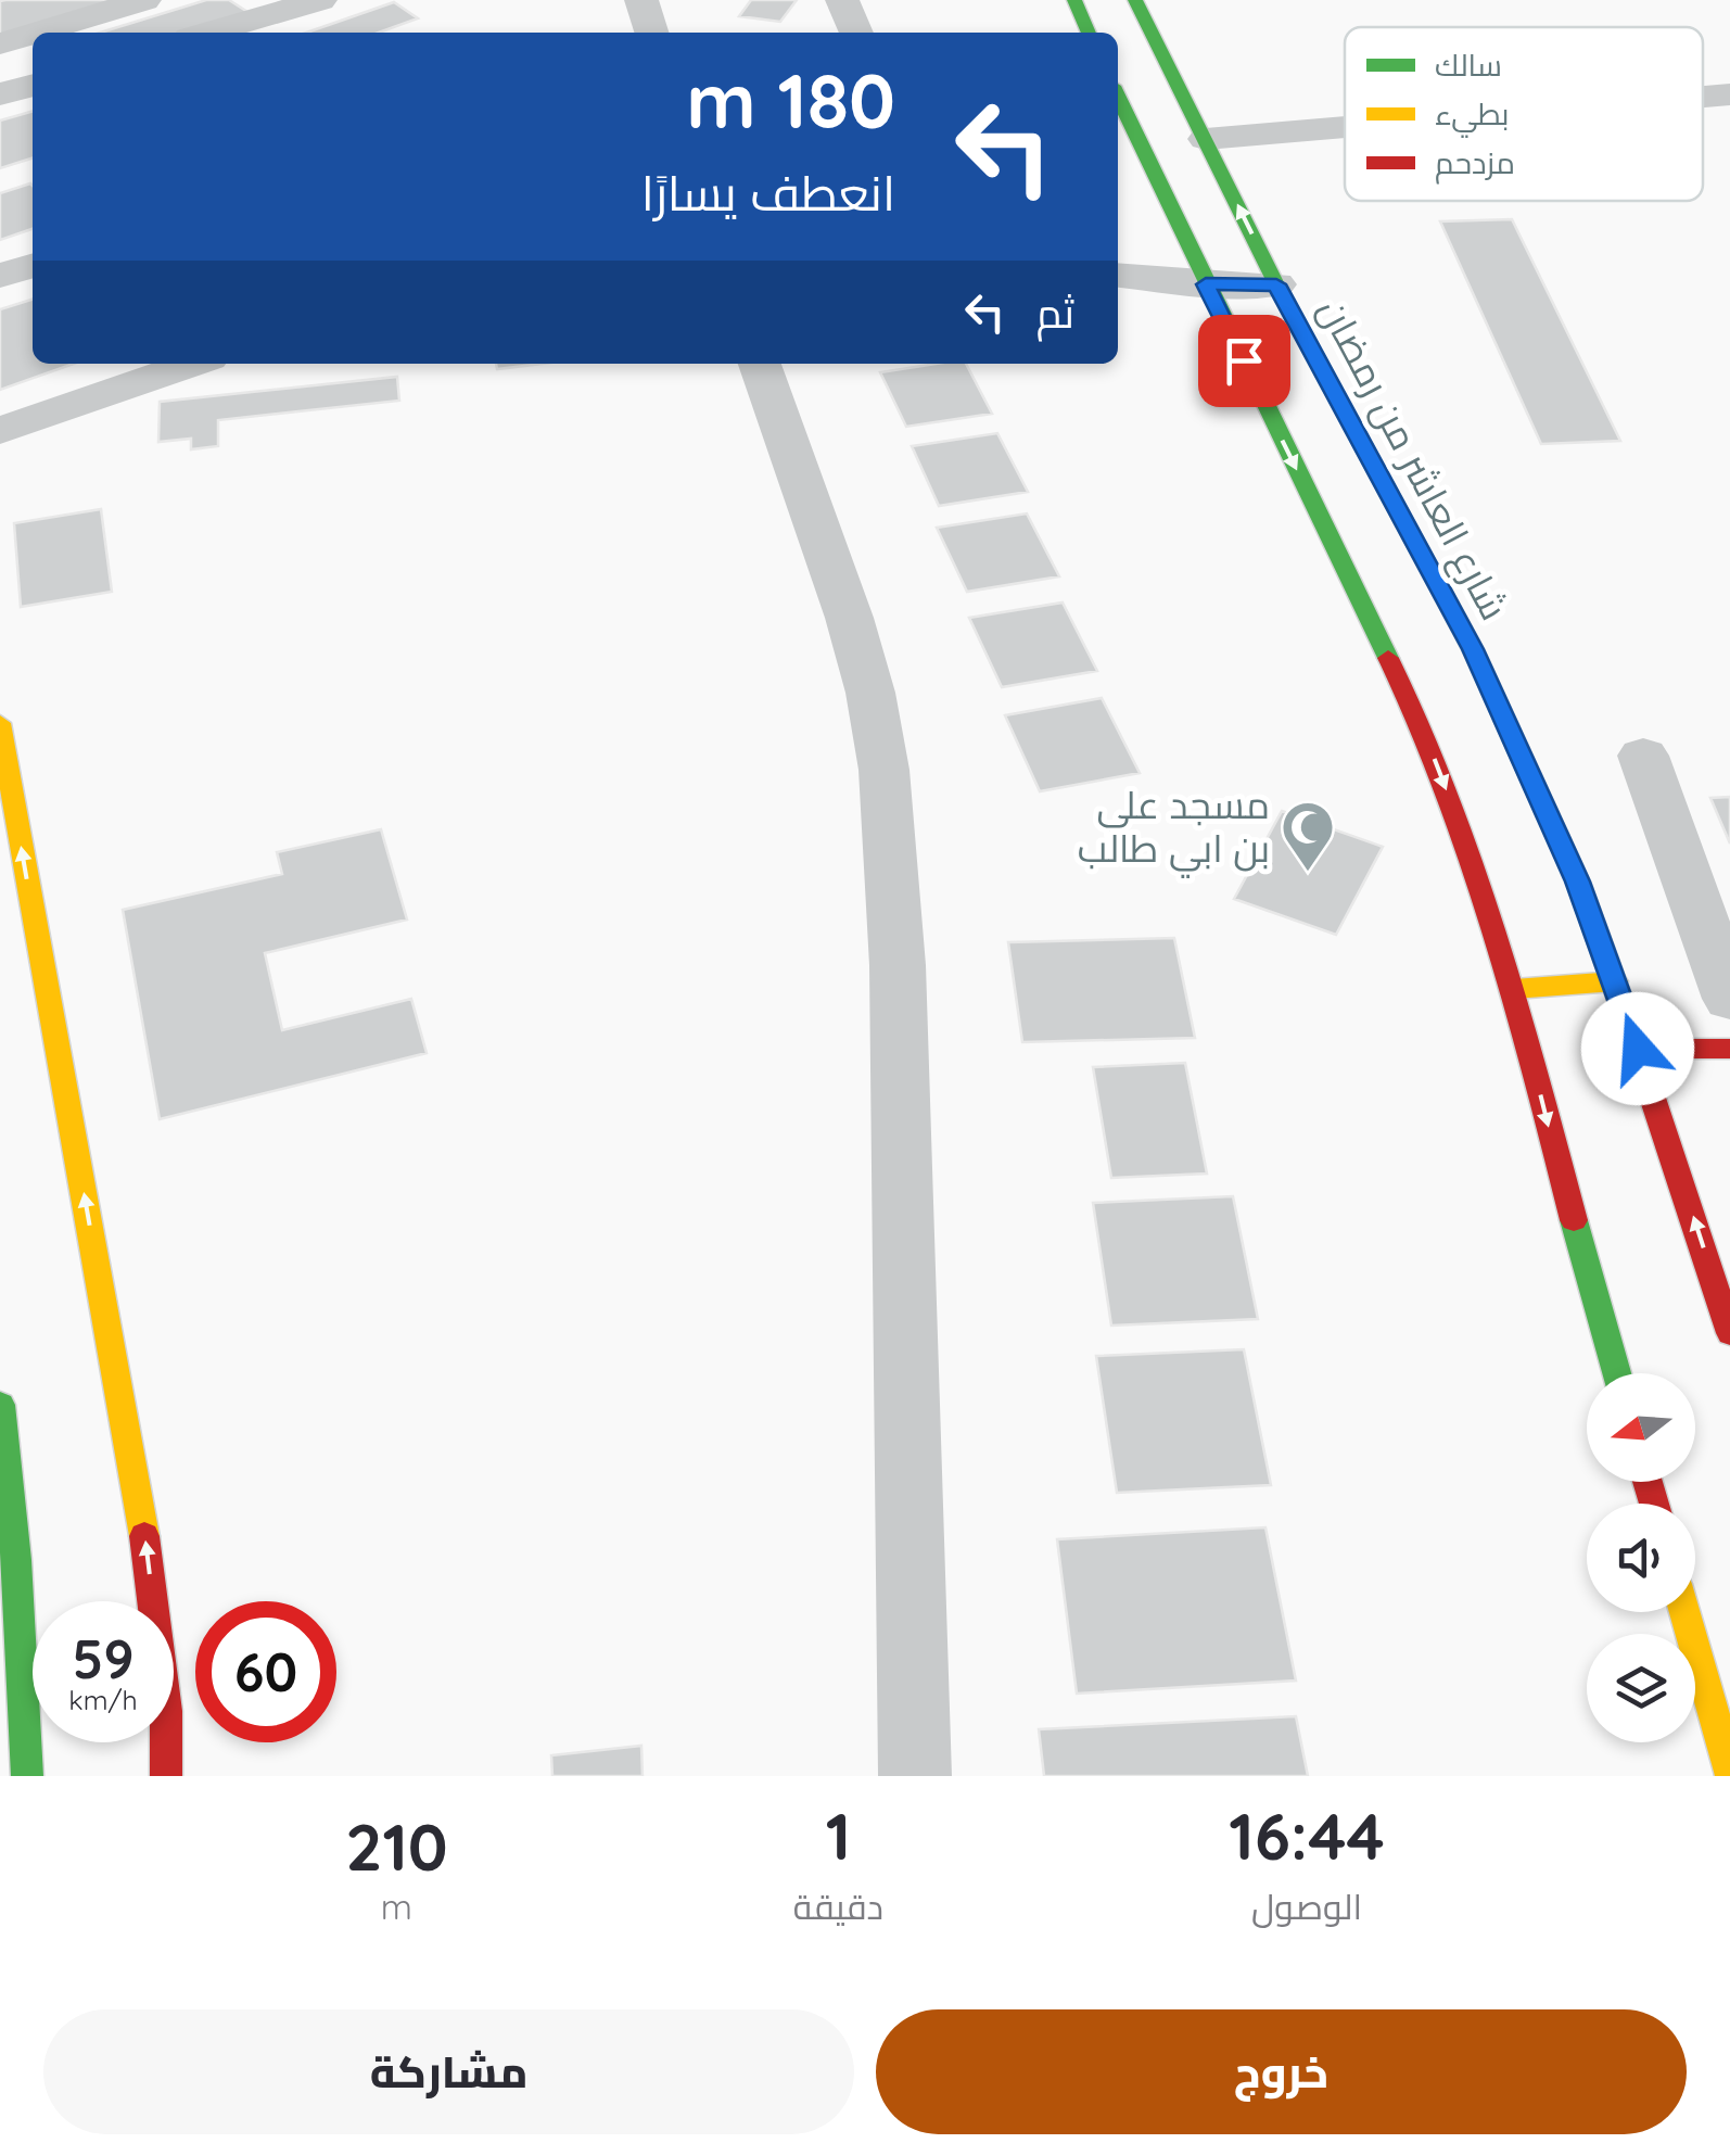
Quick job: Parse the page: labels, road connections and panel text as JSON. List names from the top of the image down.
{
  "streets": {
    "main road": ["شارع العاشر من رمضان"]
  },
  "places": {
    "mosque": ["مسجد علي بن ابي طالب"]
  },
  "legend": ["سالك", "بطيء", "مزدحم"],
  "north": "left",
  "page": {
    "turn": ["180 m", "انعطف يسارًا"],
    "then": "ثم",
    "speed": "59 km/h",
    "limit": "60",
    "eta": [
      "16:44",
      "الوصول",
      "1",
      "دقيقة",
      "210",
      "m"
    ],
    "buttons": ["خروج", "مشاركة"]
  }
}
